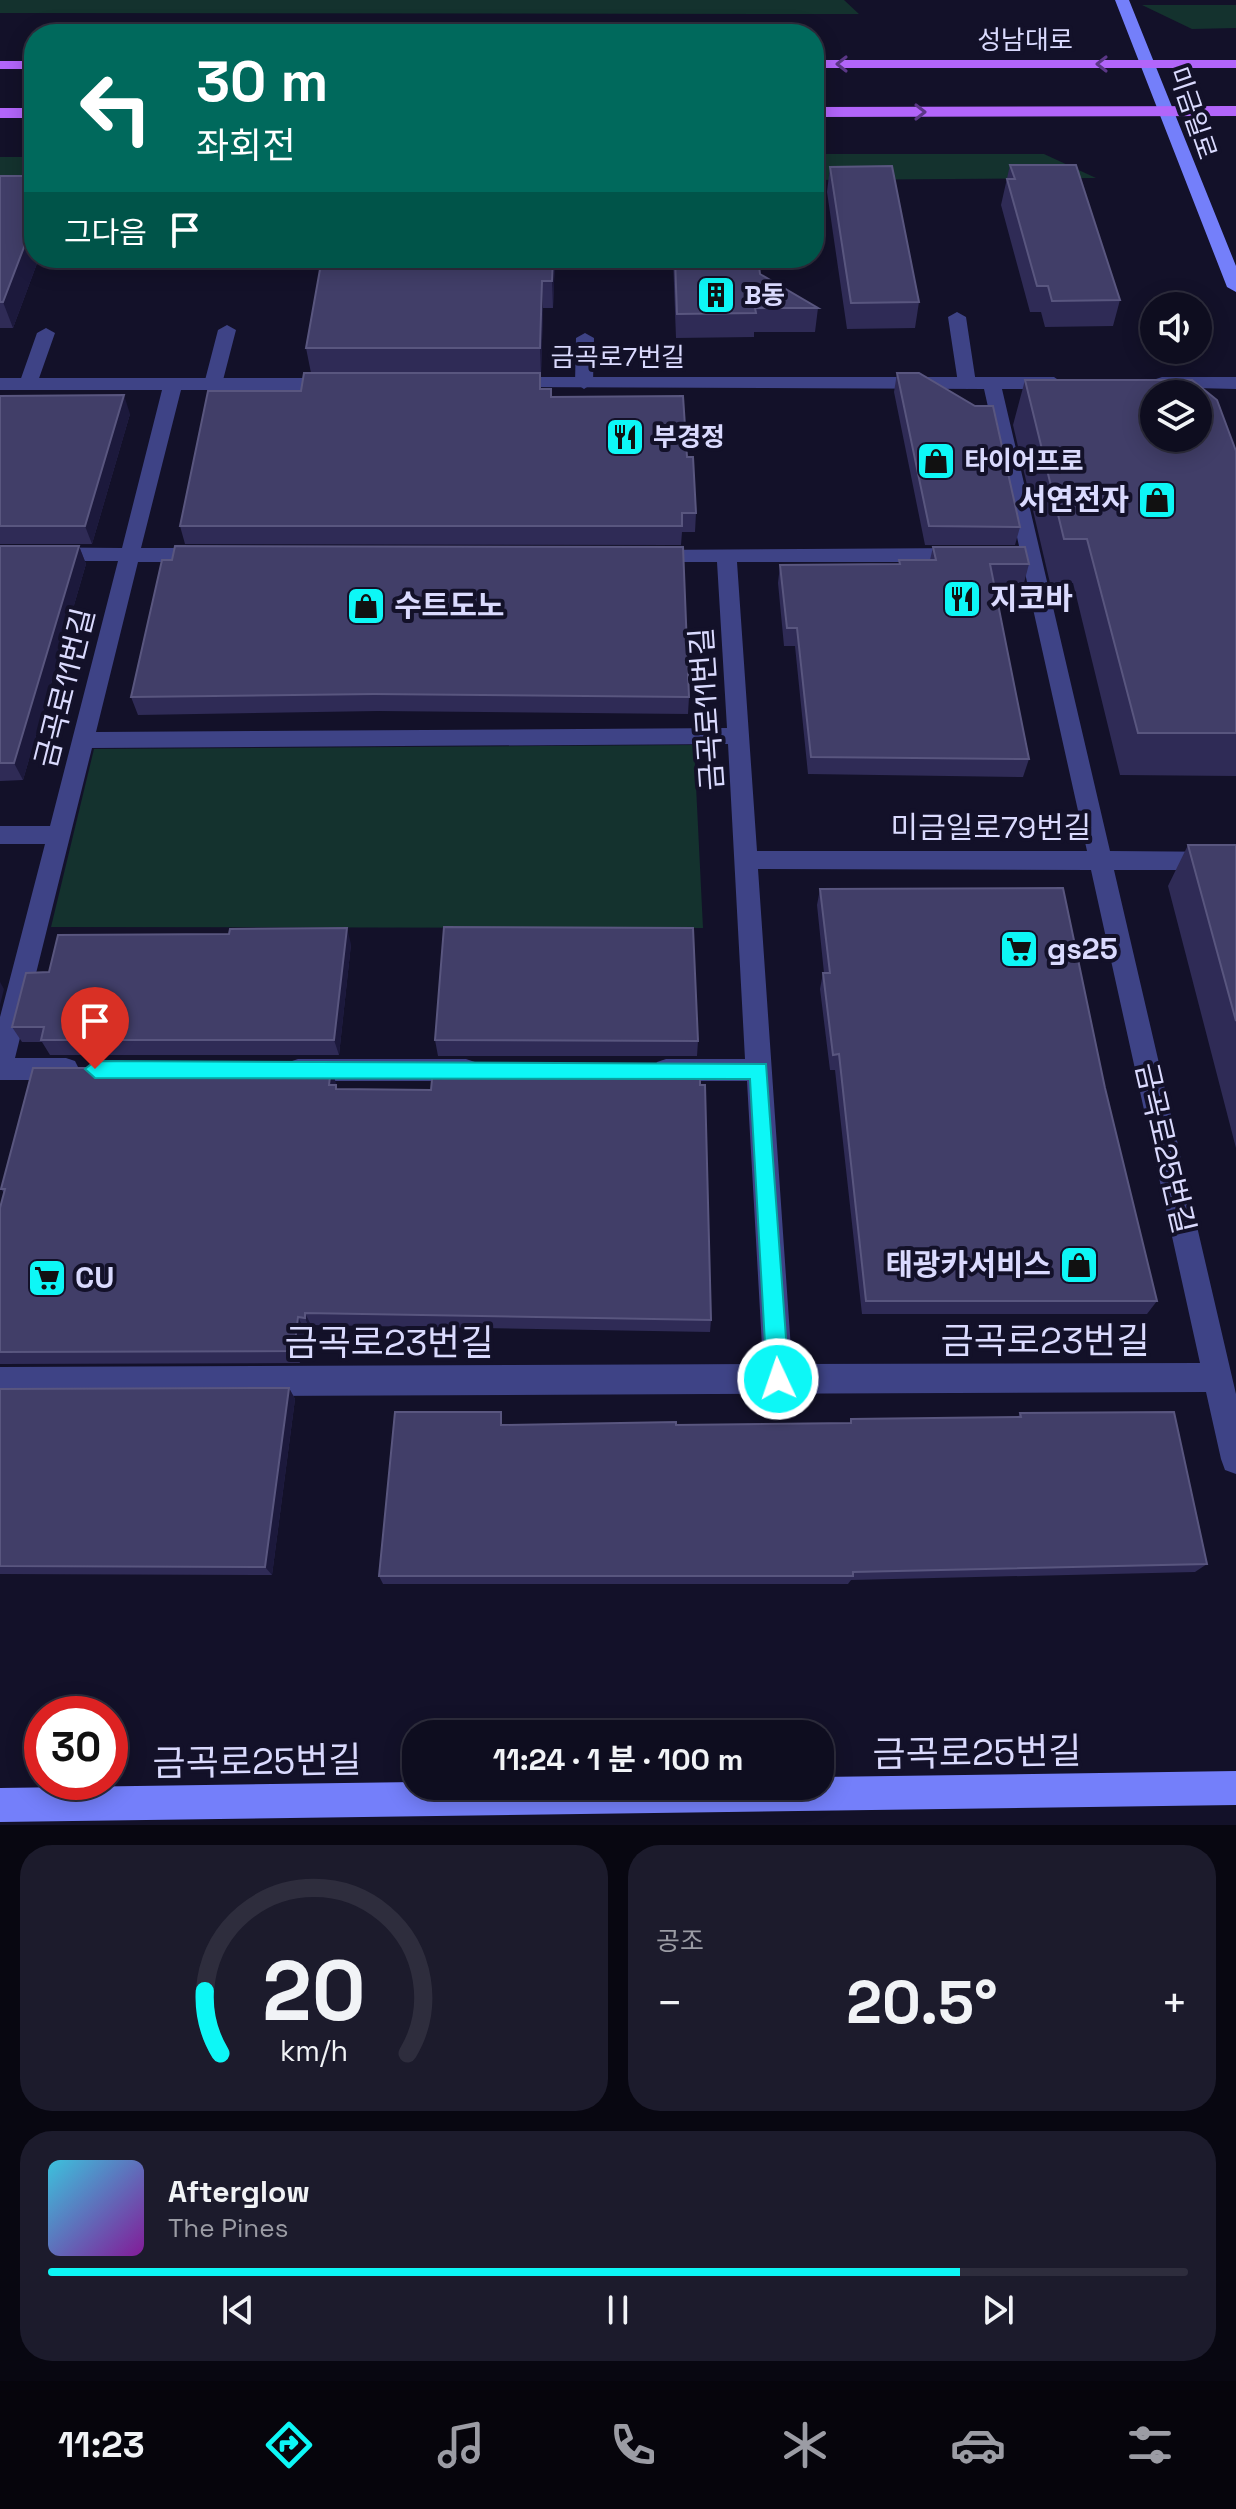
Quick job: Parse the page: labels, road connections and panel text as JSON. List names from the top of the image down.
{
  "streets": {
    "main road": ["성남대로"],
    "street": [
      "미금일로",
      "금곡로7번길",
      "금곡로11번길",
      "미금일로79번길",
      "금곡로25번길",
      "금곡로23번길"
    ]
  },
  "crossings": [
    ["성남대로", "미금일로"],
    ["금곡로11번길", "미금일로79번길"],
    ["미금일로79번길", "금곡로25번길"],
    ["금곡로25번길", "금곡로23번길"]
  ],
  "places": {
    "building": ["B동"],
    "restaurant": ["부경정", "지코바"],
    "shop": [
      "타이어프로",
      "서연전자",
      "수트도노",
      "태광카서비스"
    ],
    "supermarket": ["gs25", "CU"]
  },
  "page": {
    "turn": ["30 m", "좌회전"],
    "then": "그다음",
    "limit": "30",
    "trip": "11:24 · 1 분 · 100 m",
    "tile": "공조",
    "heat": ["−", "20.5°", "+"],
    "song": ["Afterglow", "The Pines"],
    "tabs": "11:23",
    "gauge": ["20", "km/h"]
  }
}
